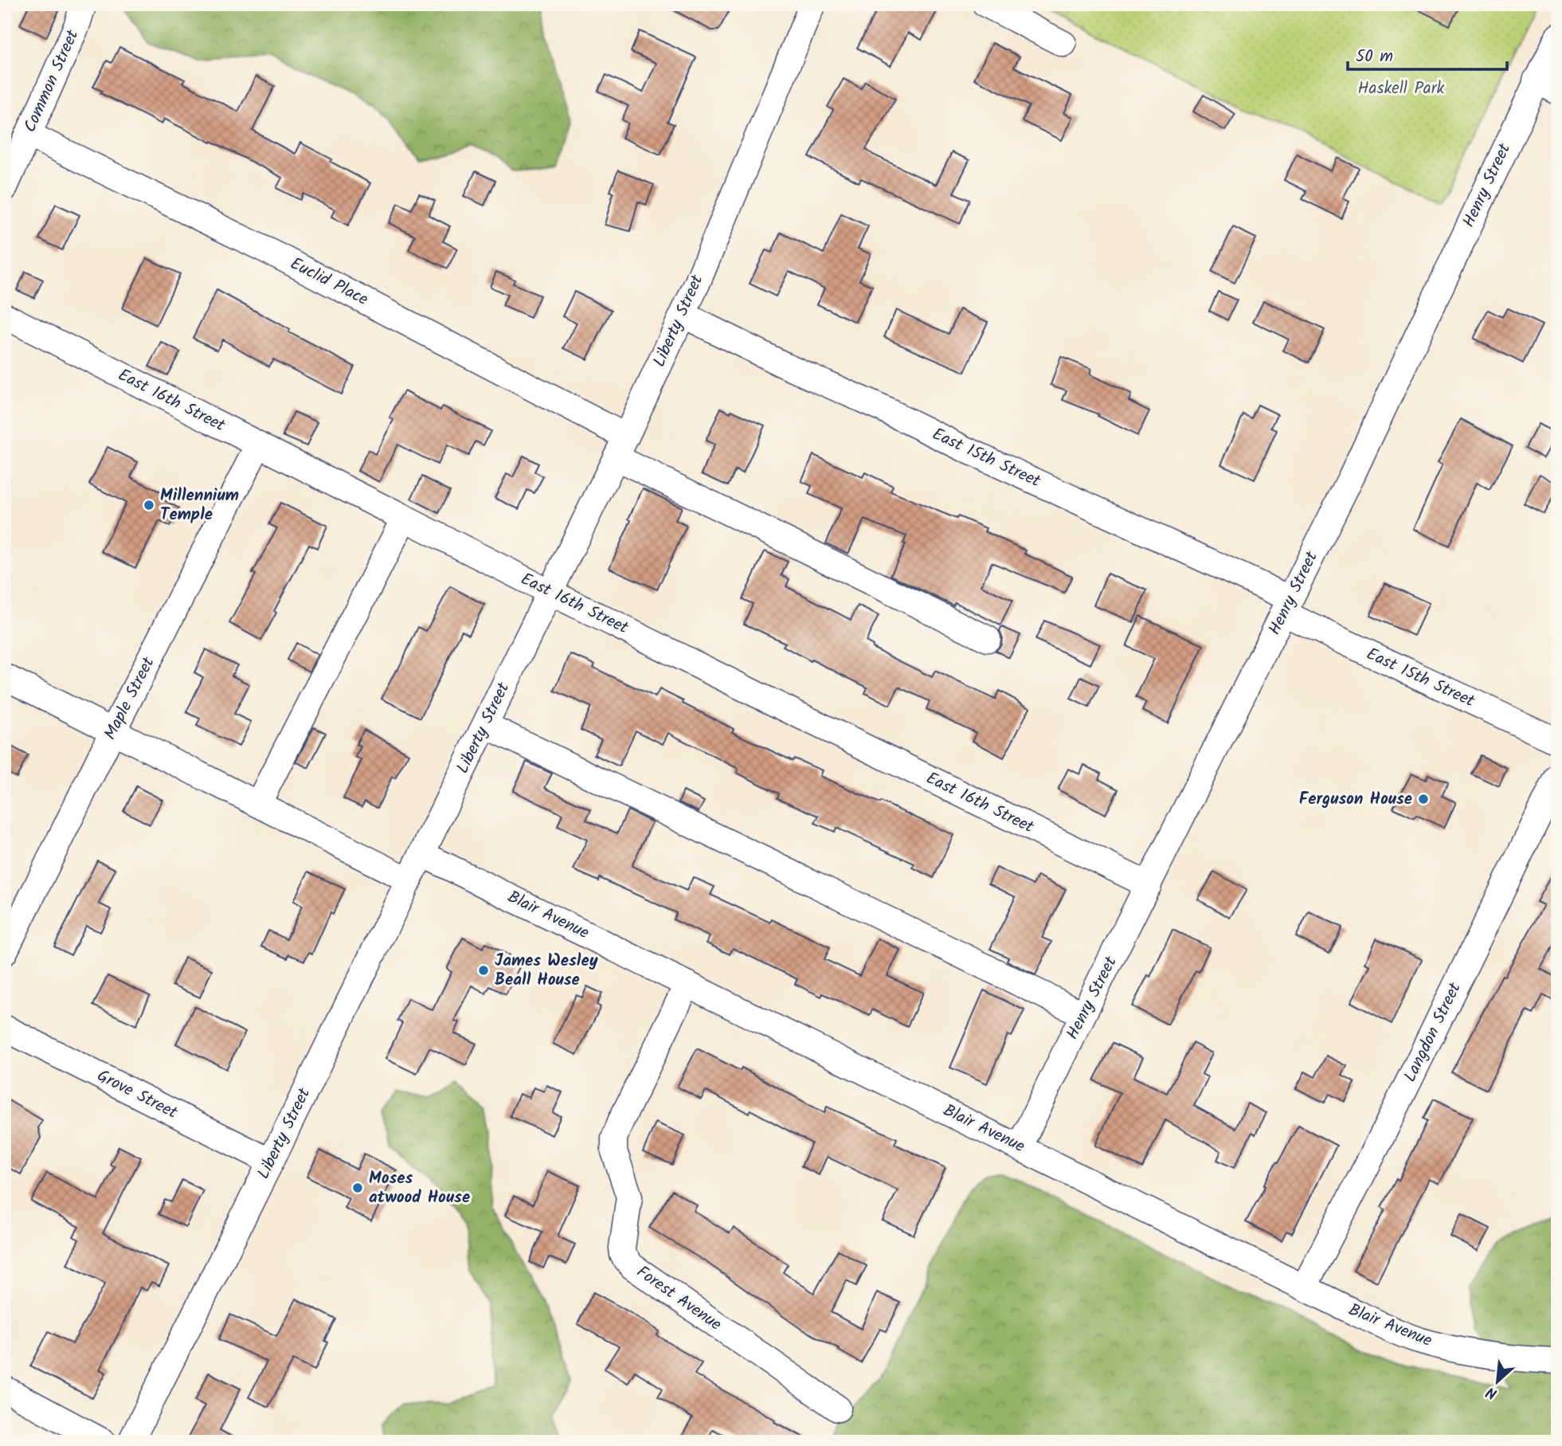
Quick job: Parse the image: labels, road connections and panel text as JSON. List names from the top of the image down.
{
  "streets": {
    "street": [
      "Common Street",
      "Henry Street",
      "Euclid Place",
      "Liberty Street",
      "East 16th Street",
      "East 15th Street",
      "Maple Street",
      "Blair Avenue",
      "Langdon Street",
      "Grove Street",
      "Forest Avenue"
    ]
  },
  "crossings": [
    ["Common Street", "Euclid Place"],
    ["Henry Street", "East 16th Street"],
    ["Henry Street", "East 15th Street"],
    ["Henry Street", "Blair Avenue"],
    ["Euclid Place", "Liberty Street"],
    ["Liberty Street", "East 16th Street"],
    ["Liberty Street", "East 15th Street"],
    ["Liberty Street", "Blair Avenue"],
    ["Liberty Street", "Grove Street"],
    ["East 16th Street", "Maple Street"],
    ["Blair Avenue", "Langdon Street"],
    ["Blair Avenue", "Forest Avenue"]
  ],
  "parks": ["Haskell Park"],
  "places": [
    "Millennium Temple",
    "Ferguson House",
    "James Wesley Beall House",
    "Moses atwood House"
  ],
  "scale_bar": "50 m",
  "north": "bottom left"
}
